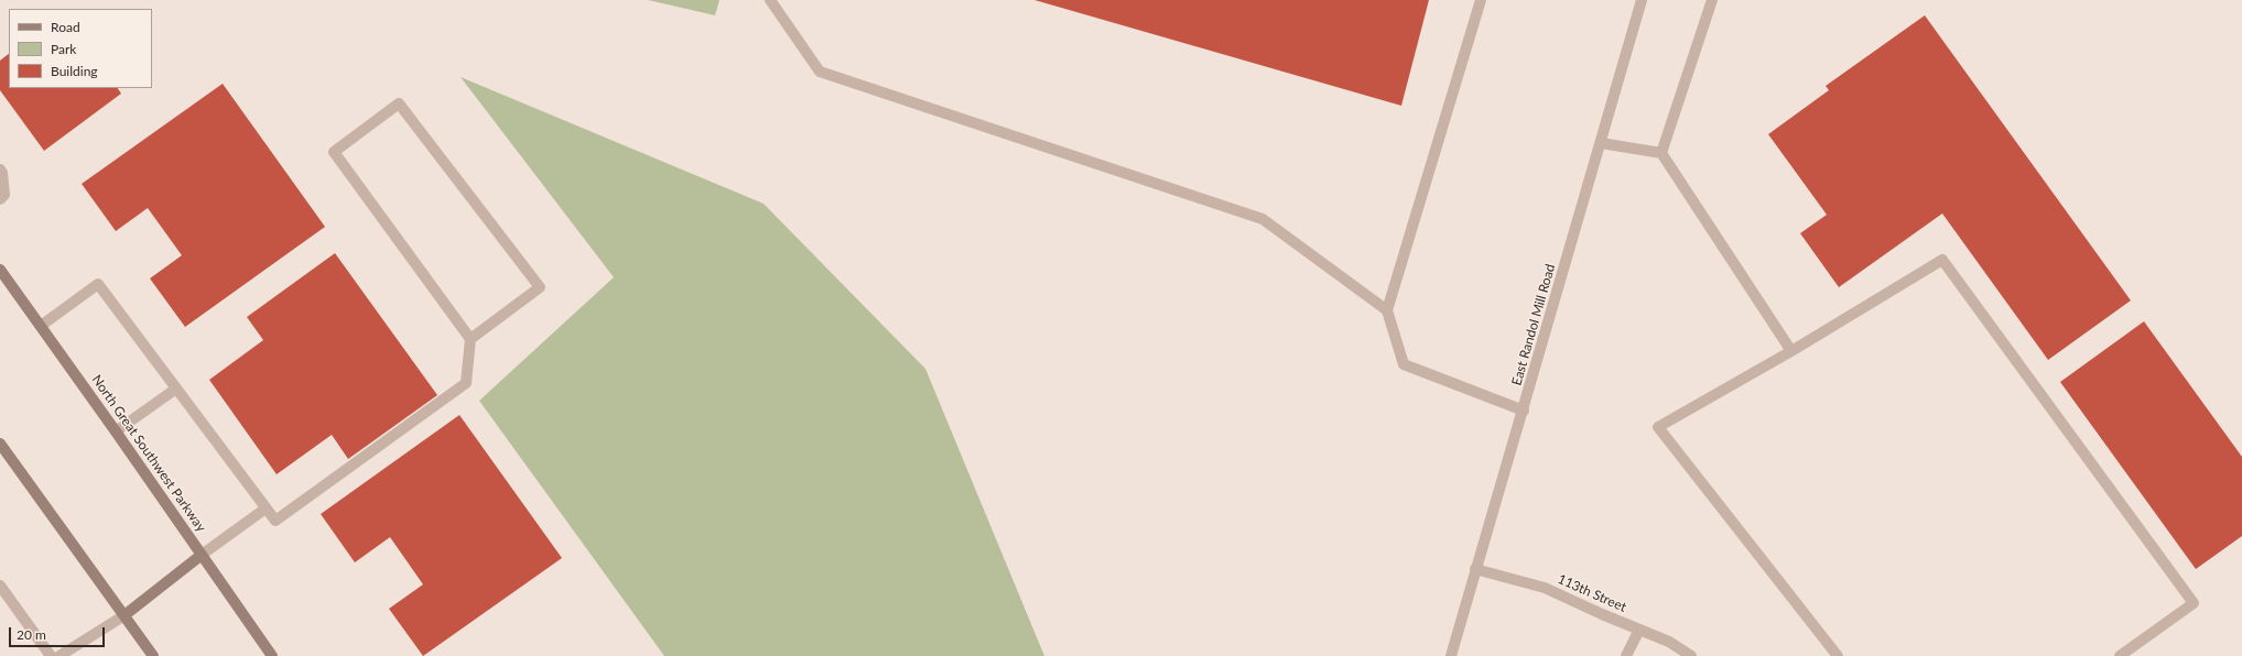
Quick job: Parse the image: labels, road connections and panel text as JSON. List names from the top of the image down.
{
  "streets": {
    "main road": ["North Great Southwest Parkway"],
    "street": ["East Randol Mill Road", "113th Street"]
  },
  "crossings": [
    ["East Randol Mill Road", "113th Street"]
  ],
  "legend": ["Road", "Park", "Building"],
  "scale_bar": "20 m"
}
